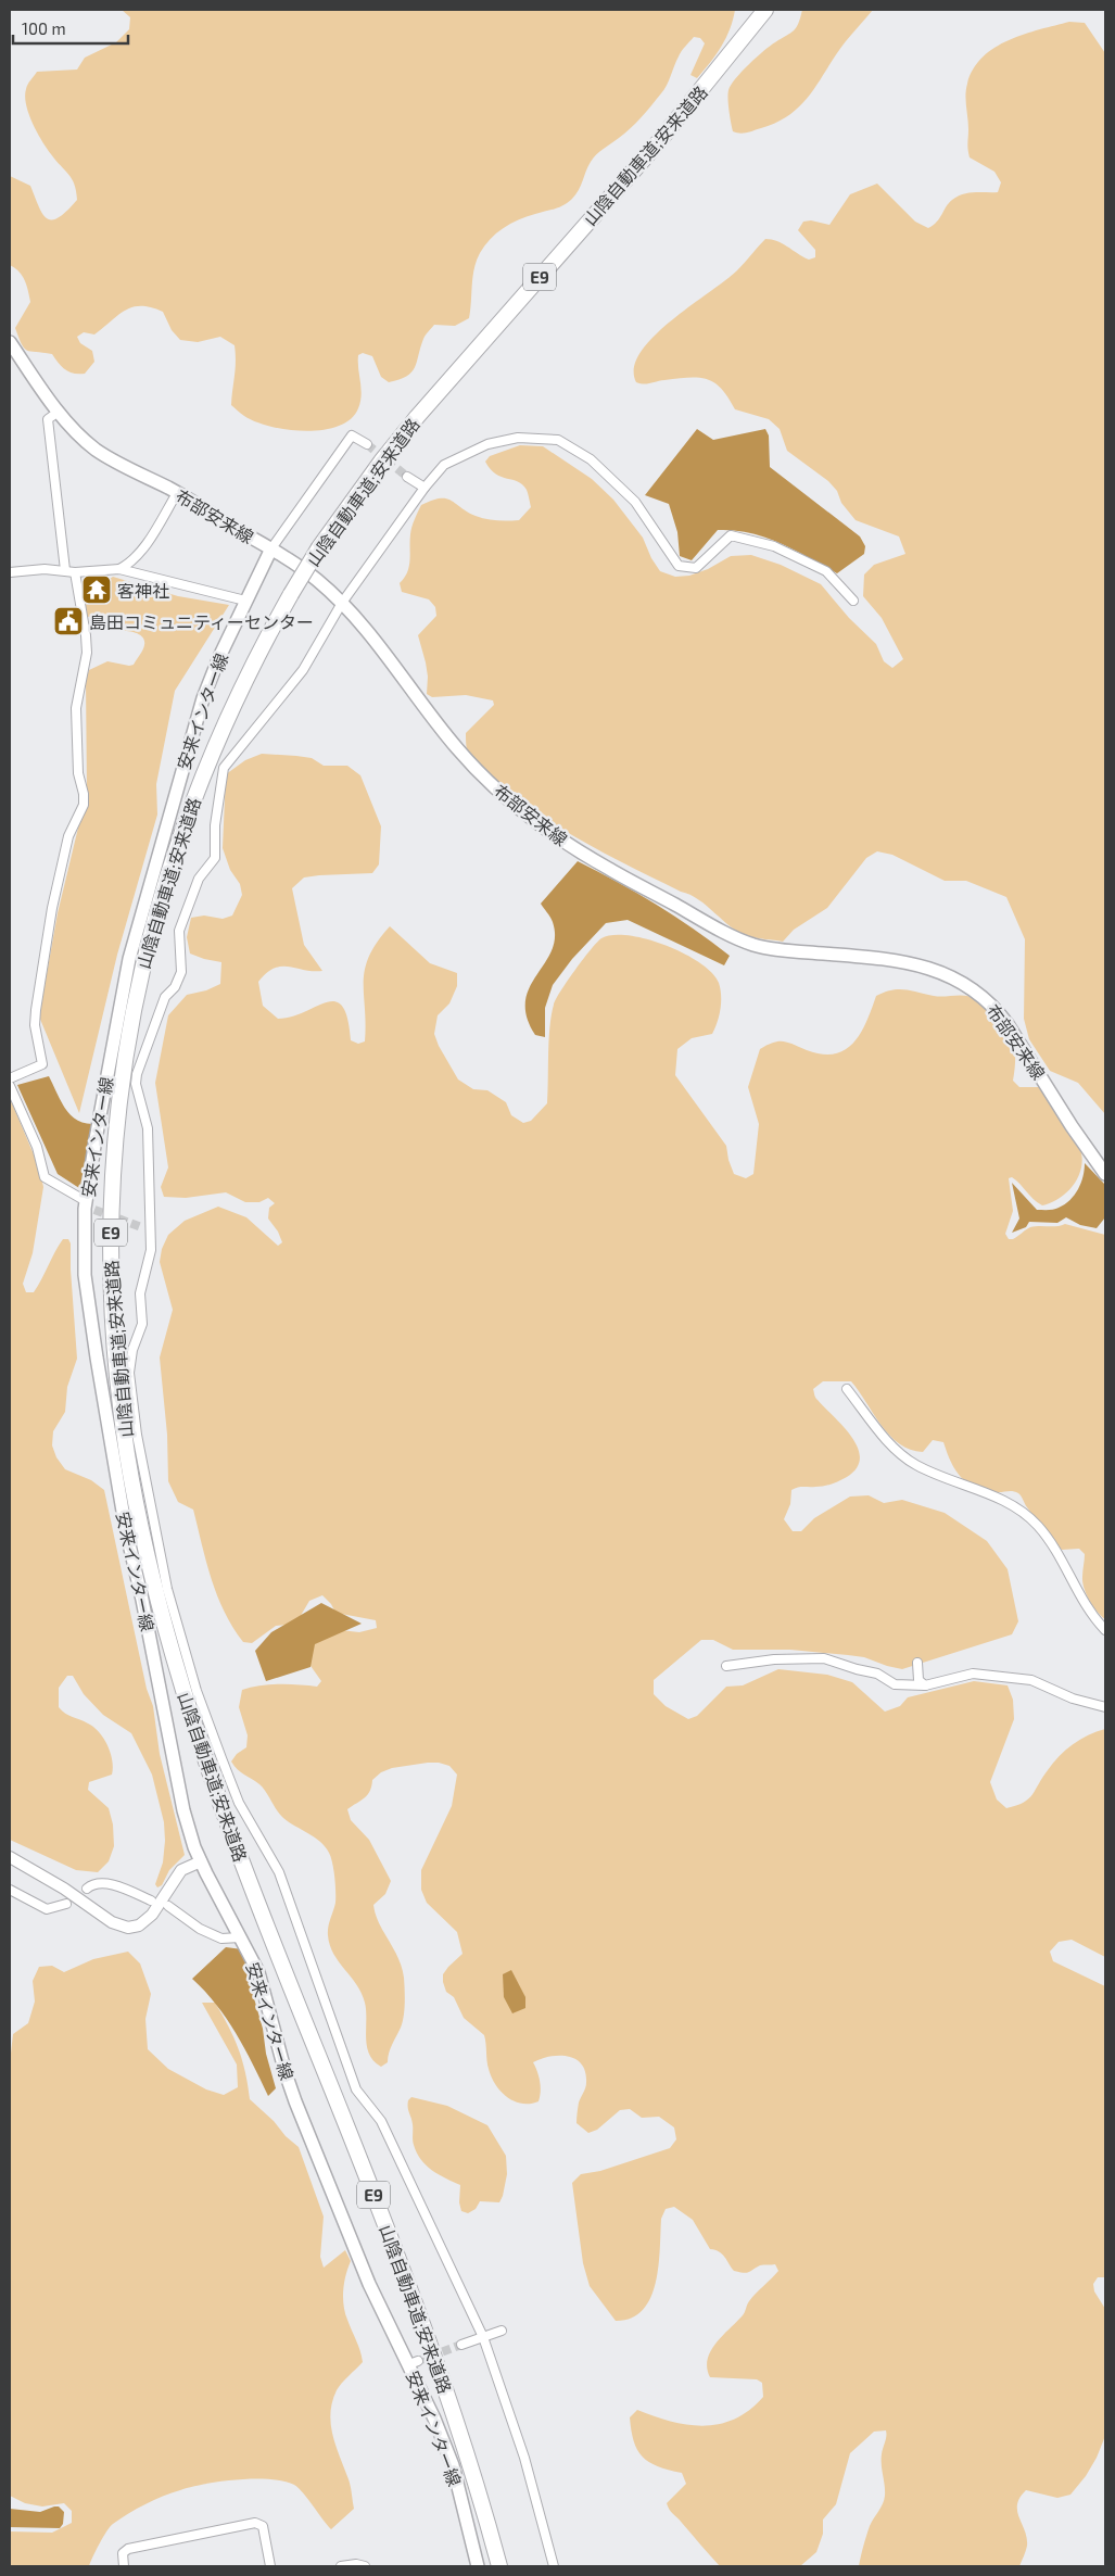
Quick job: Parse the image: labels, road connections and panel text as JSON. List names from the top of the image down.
{
  "streets": {
    "highway": ["山陰自動車道;安来道路", "E9"],
    "main road": ["布部安来線", "安来インター線"]
  },
  "crossings": [
    ["布部安来線", "安来インター線"]
  ],
  "places": {
    "temple": ["客神社"],
    "public building": ["島田コミュニティーセンター"]
  },
  "scale_bar": "100 m"
}
